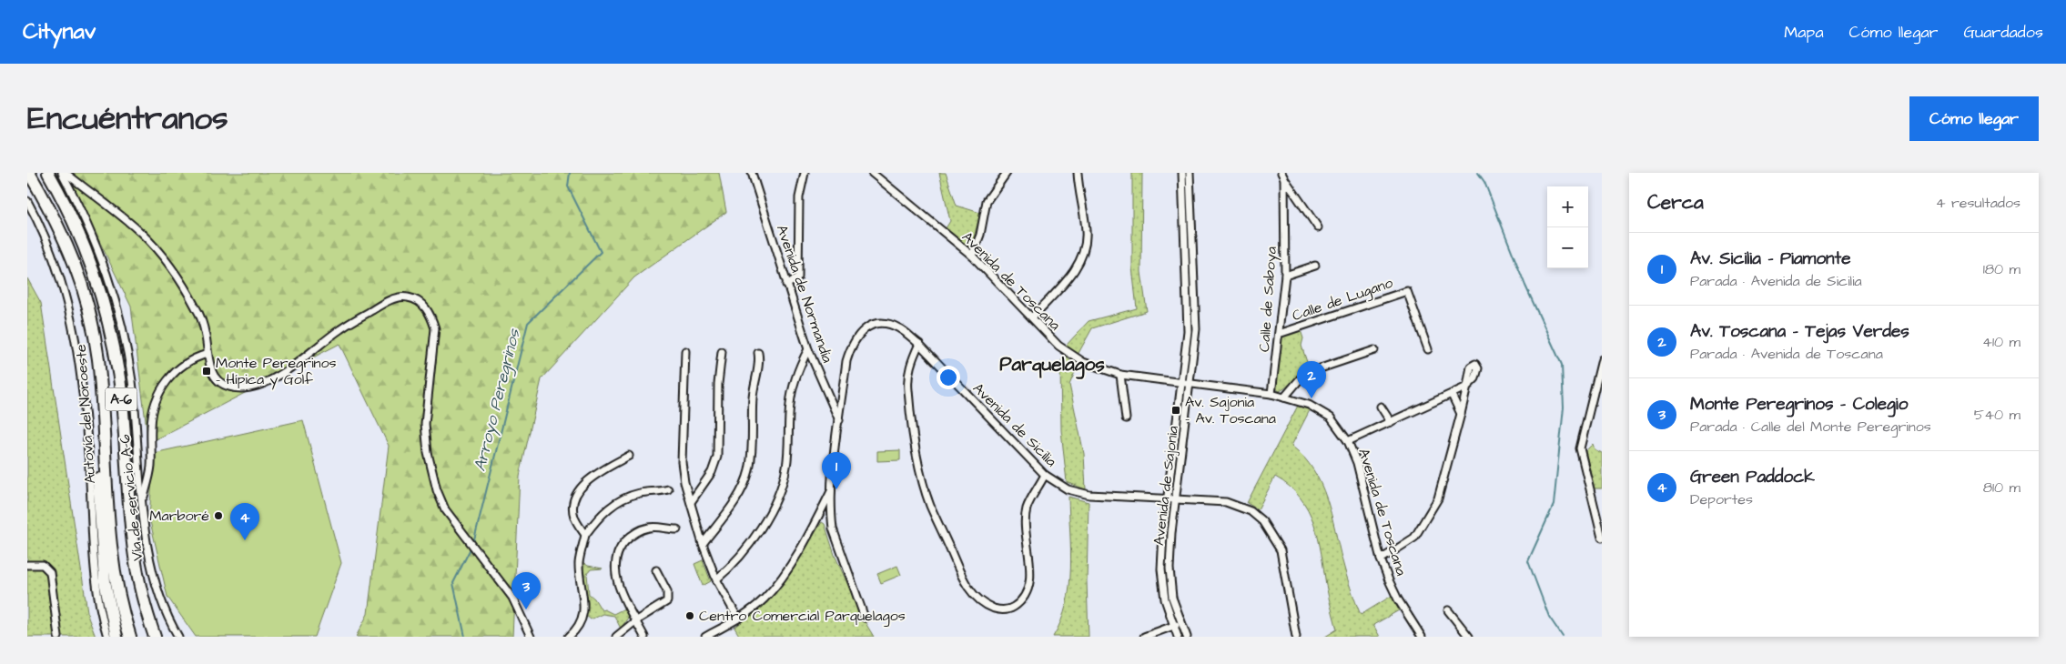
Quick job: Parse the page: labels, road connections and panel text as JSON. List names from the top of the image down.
{
  "streets": {
    "highway": ["A-6", "Autovía del Noroeste"],
    "street": [
      "Avenida de Toscana",
      "Avenida de Normandía",
      "Calle de Saboya",
      "Calle de Lugano",
      "Avenida de Sicilia",
      "Avenida de Sajonia",
      "Vía de servicio A-6"
    ]
  },
  "crossings": [
    ["Avenida de Toscana", "Calle de Saboya"],
    ["Avenida de Toscana", "Avenida de Sajonia"],
    ["Avenida de Normandía", "Avenida de Sicilia"],
    ["Calle de Saboya", "Calle de Lugano"],
    ["Avenida de Sicilia", "Avenida de Sajonia"]
  ],
  "districts": ["Parquelagos"],
  "water": ["Arroyo Peregrinos"],
  "places": {
    "transit": ["Monte Peregrinos - Hípica y Golf", "Av. Sajonia - Av. Toscana"],
    "other": ["Marboré", "Centro Comercial Parquelagos"]
  },
  "page": {
    "header": "Citynav",
    "nav": ["Mapa", "Cómo llegar", "Guardados"],
    "title": "Encuéntranos",
    "buttons": "Cómo llegar",
    "heading": ["Cerca", "4 resultados"],
    "map_buttons": ["+", "−"],
    "list": [
      {
        "mark": "1",
        "name": "Av. Sicilia - Piamonte",
        "note": "Parada · Avenida de Sicilia",
        "value": "180 m"
      },
      {
        "mark": "2",
        "name": "Av. Toscana - Tejas Verdes",
        "note": "Parada · Avenida de Toscana",
        "value": "410 m"
      },
      {
        "mark": "3",
        "name": "Monte Peregrinos - Colegio",
        "note": "Parada · Calle del Monte Peregrinos",
        "value": "540 m"
      },
      {
        "mark": "4",
        "name": "Green Paddock",
        "note": "Deportes",
        "value": "810 m"
      }
    ],
    "pins": [
      "2",
      "1",
      "4",
      "3"
    ]
  }
}
